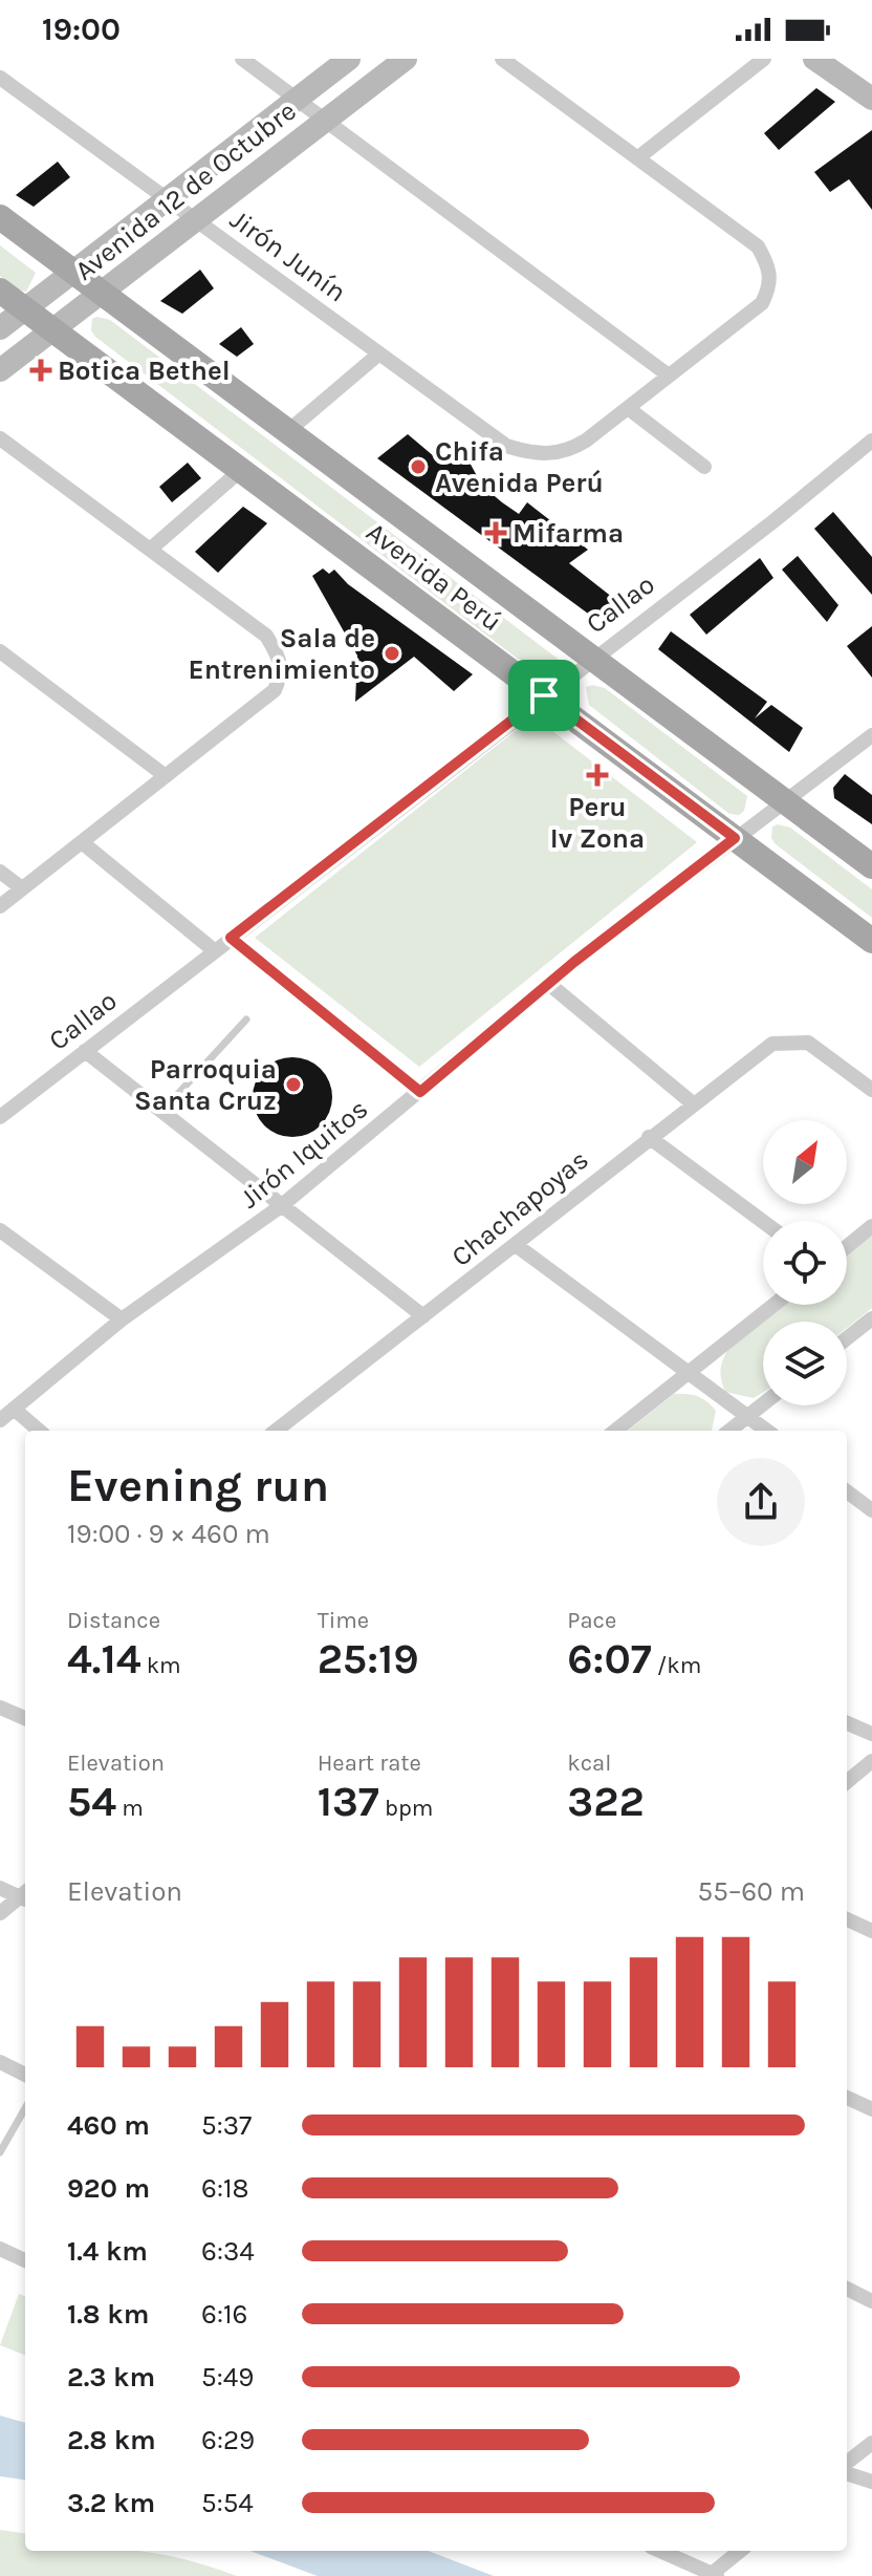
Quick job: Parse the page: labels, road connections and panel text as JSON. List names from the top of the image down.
{
  "streets": {
    "main road": ["Avenida 12 de Octubre", "Avenida Perú"],
    "street": [
      "Jirón Junín",
      "Callao",
      "Jirón Iquitos",
      "Chachapoyas"
    ]
  },
  "crossings": [
    ["Avenida 12 de Octubre", "Jirón Junín"],
    ["Avenida 12 de Octubre", "Avenida Perú"],
    ["Avenida Perú", "Callao"],
    ["Avenida Perú", "Jirón Iquitos"]
  ],
  "places": {
    "health": ["Botica Bethel", "Mifarma", "Peru Iv Zona"],
    "other": ["Chifa Avenida Perú", "Sala de Entrenimiento", "Parroquia Santa Cruz"]
  },
  "north": "top right",
  "page": {
    "status": "19:00",
    "heading": ["Evening run", "19:00 · 9 × 460 m"],
    "stats": [
      ["Distance", "4.14 km"],
      ["Time", "25:19"],
      ["Pace", "6:07 /km"],
      ["Elevation", "54 m"],
      ["Heart rate", "137 bpm"],
      ["kcal", "322"]
    ],
    "chart": ["Elevation", "55–60 m"],
    "list": [
      {
        "name": "460 m",
        "note": "5:37"
      },
      {
        "name": "920 m",
        "note": "6:18"
      },
      {
        "name": "1.4 km",
        "note": "6:34"
      },
      {
        "name": "1.8 km",
        "note": "6:16"
      },
      {
        "name": "2.3 km",
        "note": "5:49"
      },
      {
        "name": "2.8 km",
        "note": "6:29"
      },
      {
        "name": "3.2 km",
        "note": "5:54"
      }
    ]
  }
}
